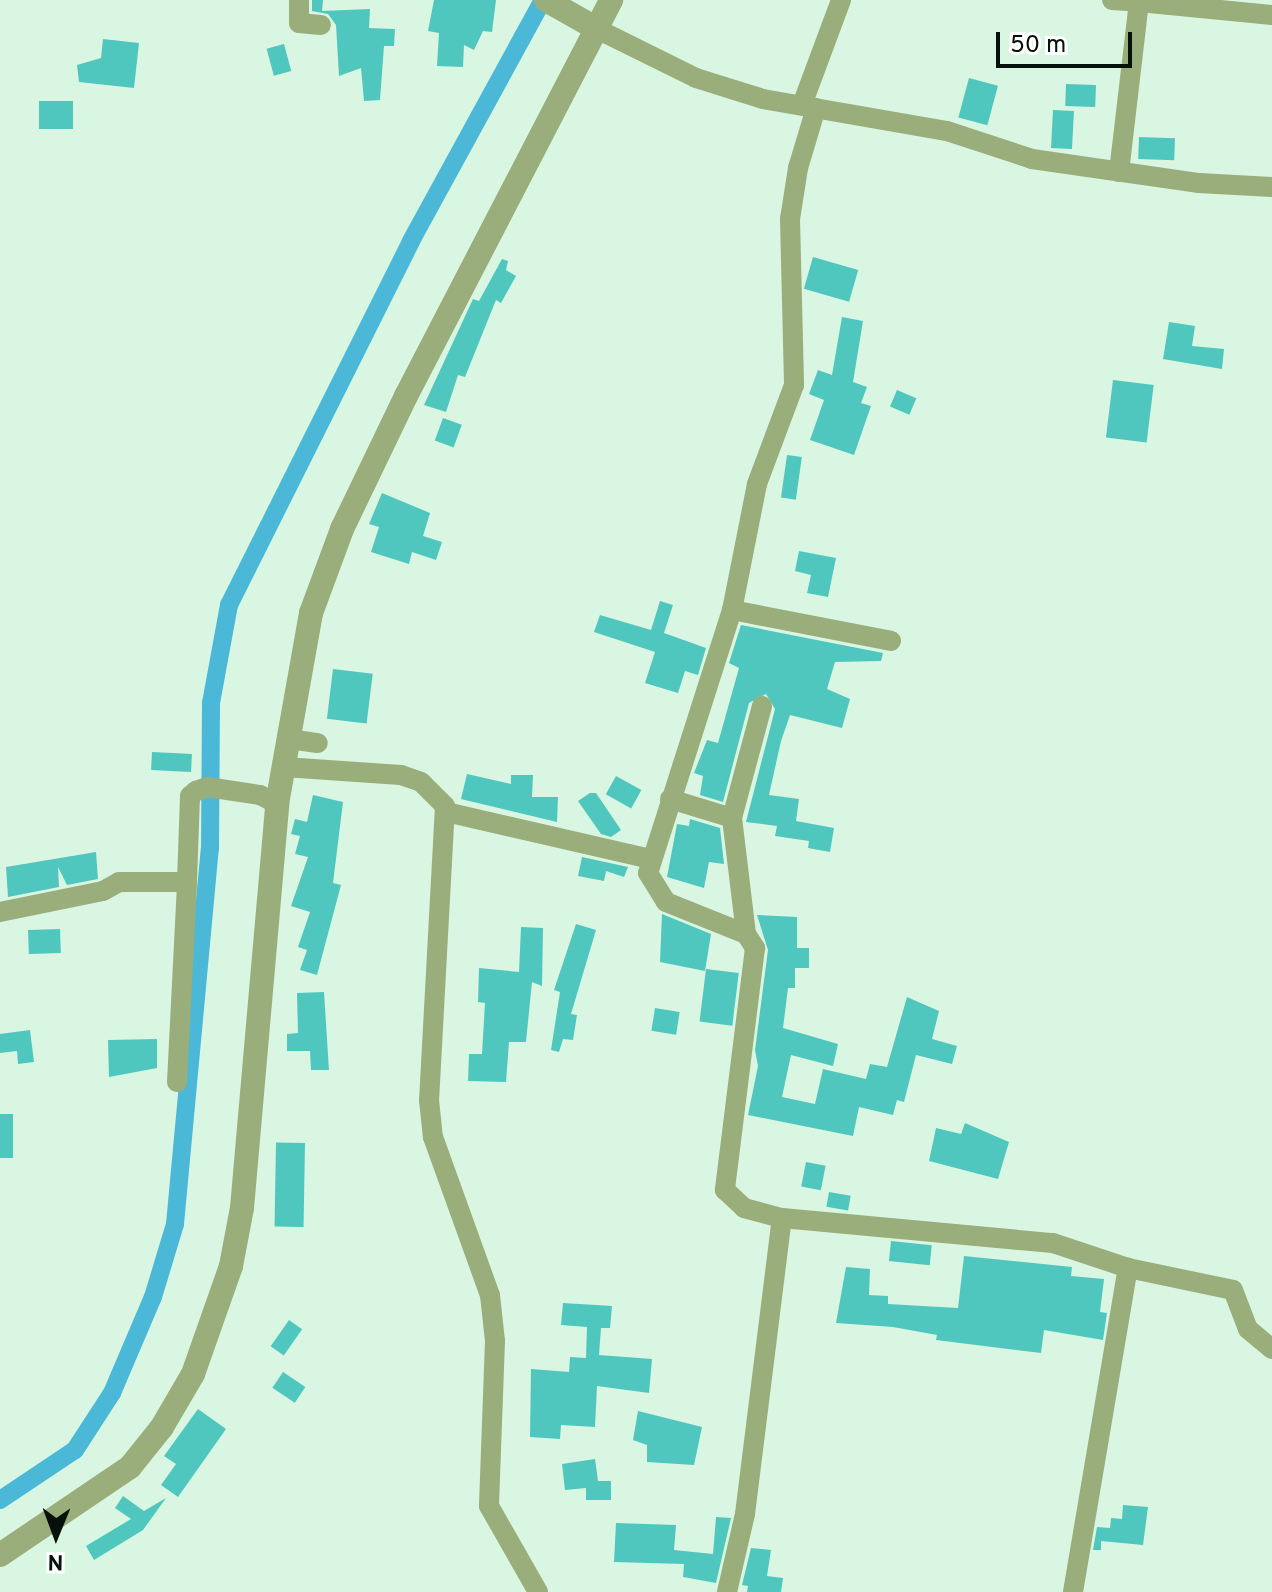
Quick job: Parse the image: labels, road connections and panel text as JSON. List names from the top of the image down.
{
  "scale_bar": "50 m",
  "north": "bottom"
}
